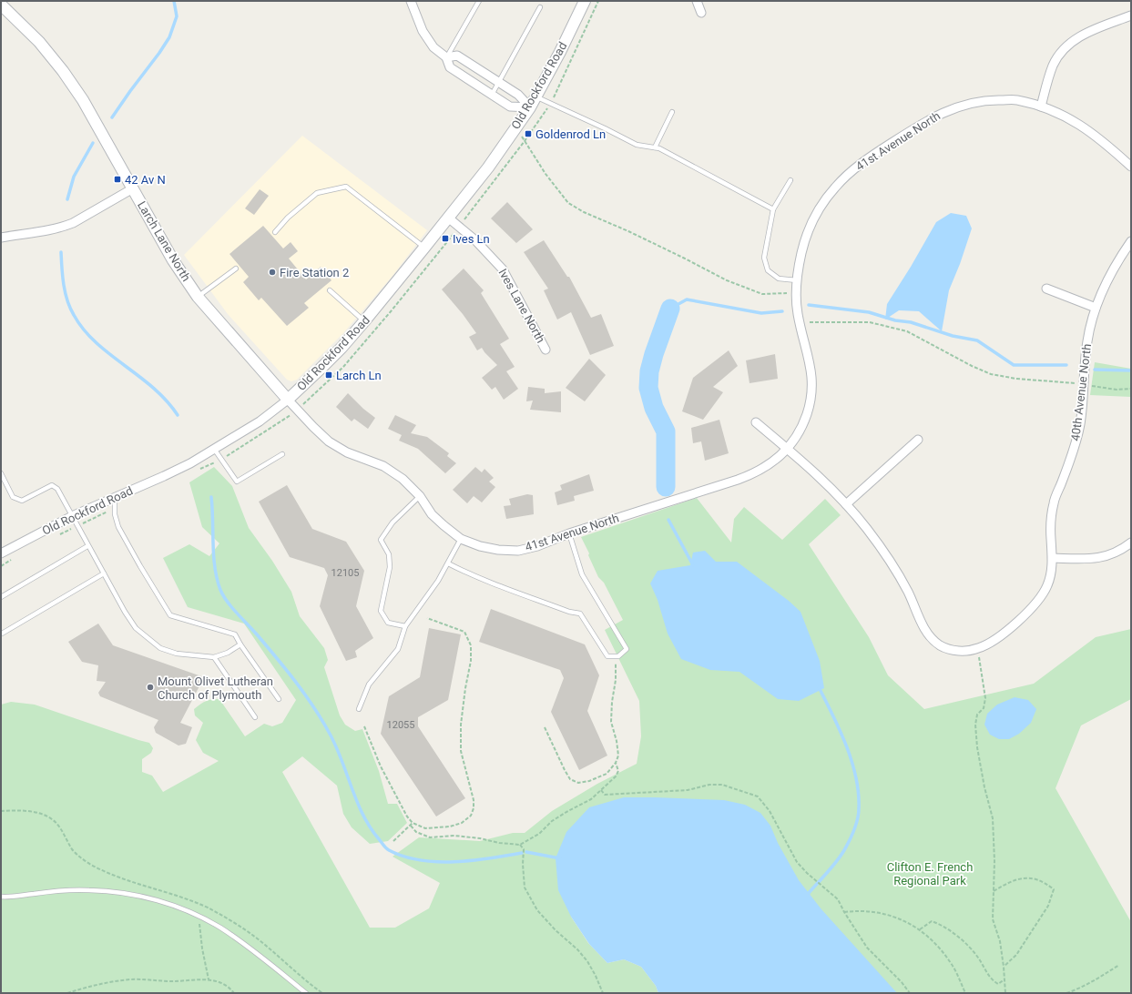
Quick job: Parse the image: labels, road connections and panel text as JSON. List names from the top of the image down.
{
  "streets": {
    "street": [
      "Old Rockford Road",
      "41st Avenue North",
      "Larch Lane North",
      "Ives Lane North",
      "40th Avenue North"
    ]
  },
  "crossings": [
    ["Old Rockford Road", "41st Avenue North"],
    ["Old Rockford Road", "Larch Lane North"],
    ["Old Rockford Road", "Ives Lane North"],
    ["41st Avenue North", "Larch Lane North"]
  ],
  "parks": ["Clifton E. French Regional Park"],
  "places": {
    "transit": [
      "Goldenrod Ln",
      "42 Av N",
      "Ives Ln",
      "Larch Ln"
    ],
    "other": ["Fire Station 2", "Mount Olivet Lutheran Church of Plymouth"]
  },
  "house_numbers": ["12105", "12055"]
}
